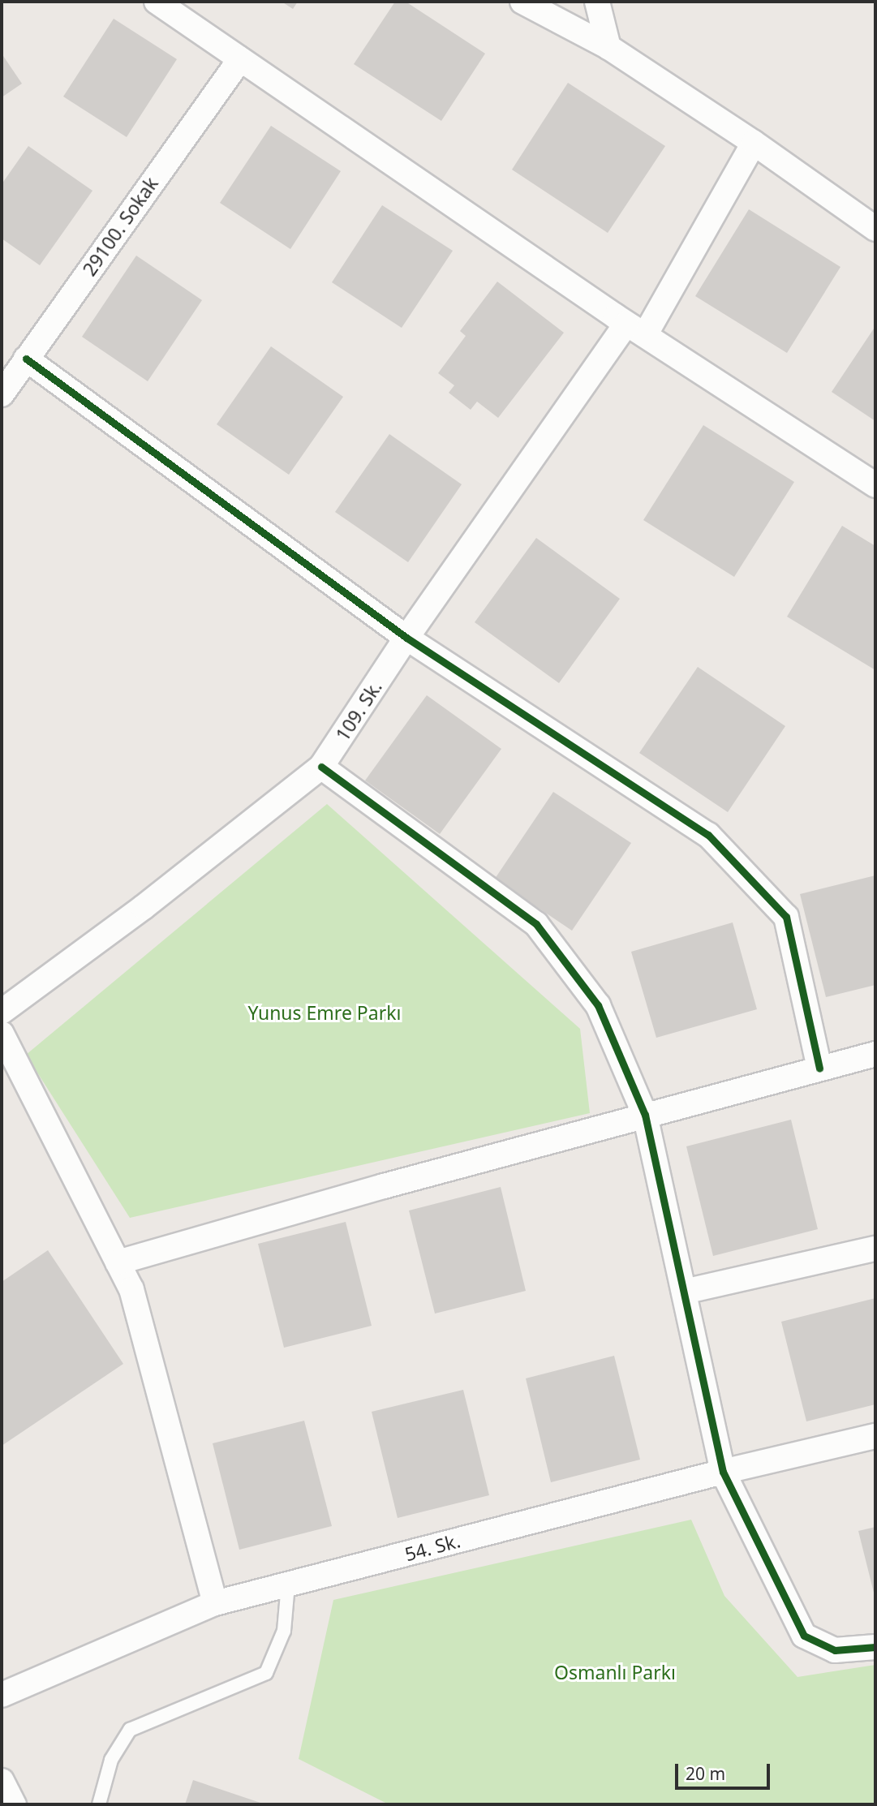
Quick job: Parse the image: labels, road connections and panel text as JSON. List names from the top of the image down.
{
  "streets": {
    "street": ["29100. Sokak", "109. Sk.", "54. Sk."]
  },
  "parks": ["Yunus Emre Parkı", "Osmanlı Parkı"],
  "scale_bar": "20 m"
}
